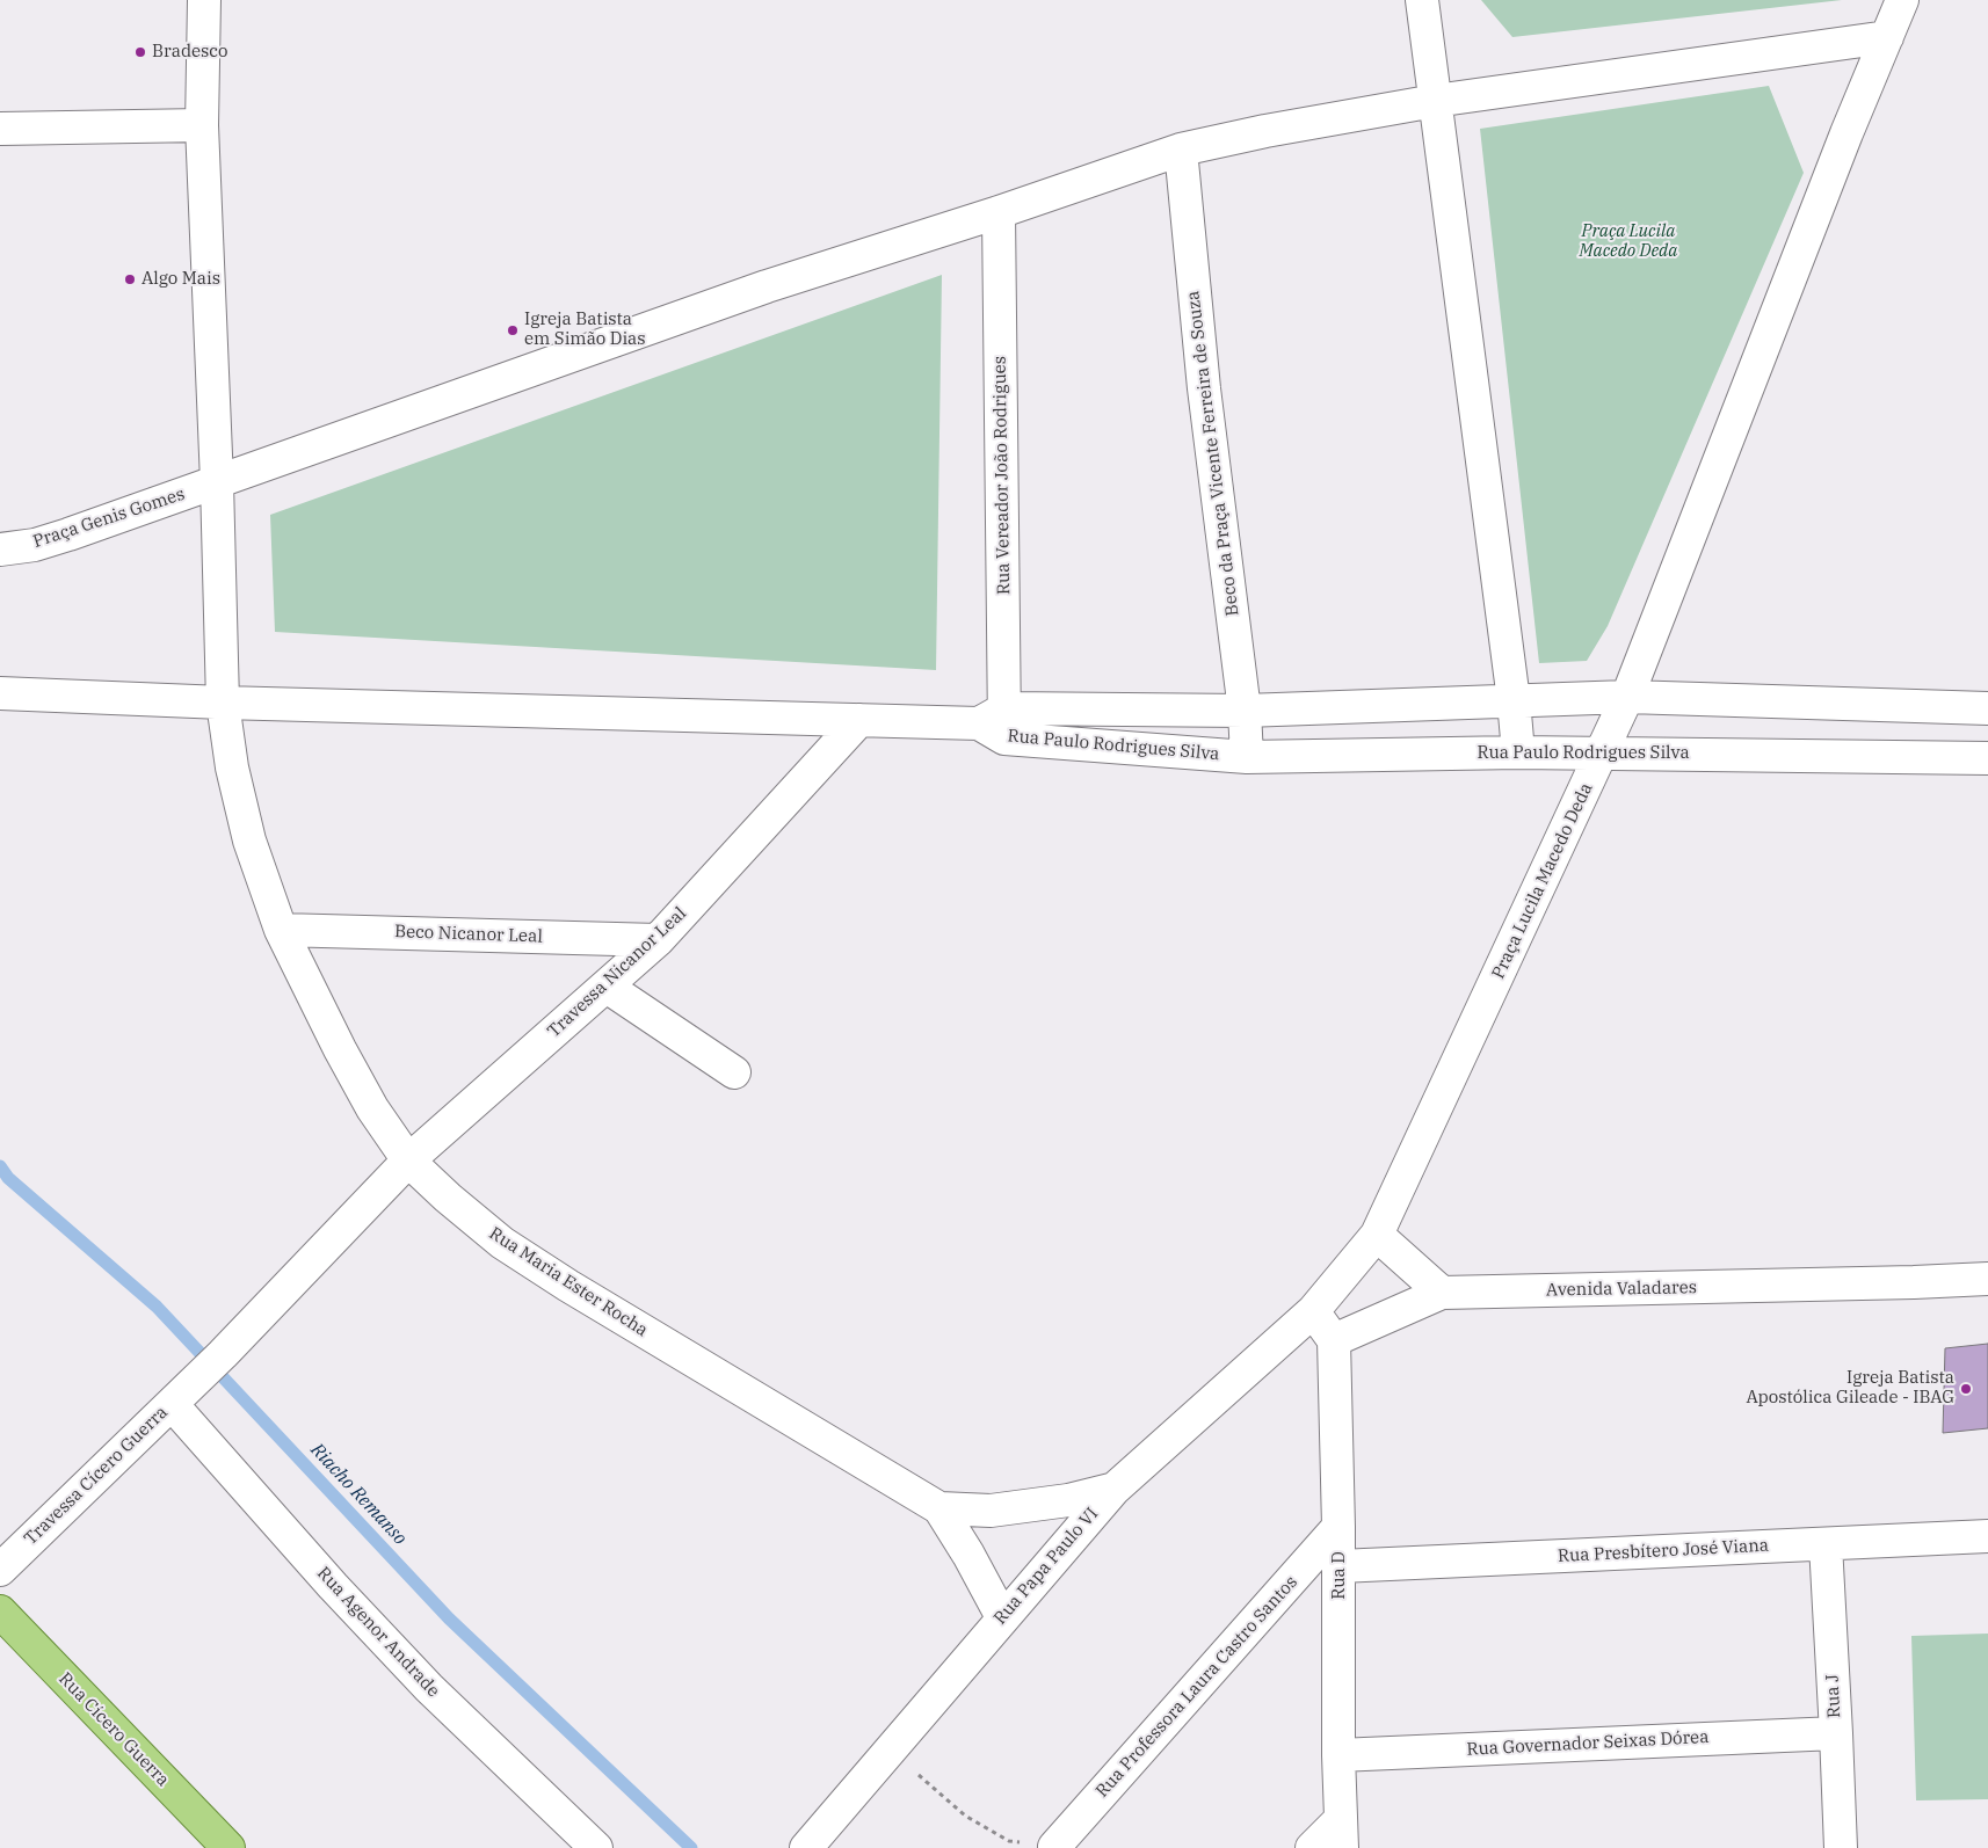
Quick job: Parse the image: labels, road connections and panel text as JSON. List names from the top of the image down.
{
  "streets": {
    "main road": ["Rua Cícero Guerra"],
    "street": [
      "Beco da Praça Vicente Ferreira de Souza",
      "Rua Vereador João Rodrigues",
      "Praça Genis Gomes",
      "Rua Paulo Rodrigues Silva",
      "Praça Lucila Macedo Deda",
      "Beco Nicanor Leal",
      "Travessa Nicanor Leal",
      "Rua Maria Ester Rocha",
      "Avenida Valadares",
      "Travessa Cícero Guerra",
      "Rua Presbítero José Viana",
      "Rua Papa Paulo VI",
      "Rua D",
      "Rua Agenor Andrade",
      "Rua Professora Laura Castro Santos",
      "Rua J",
      "Rua Governador Seixas Dórea"
    ]
  },
  "crossings": [
    ["Beco da Praça Vicente Ferreira de Souza", "Praça Genis Gomes"],
    ["Beco da Praça Vicente Ferreira de Souza", "Rua Paulo Rodrigues Silva"],
    ["Rua Vereador João Rodrigues", "Praça Genis Gomes"],
    ["Rua Vereador João Rodrigues", "Rua Paulo Rodrigues Silva"],
    ["Praça Genis Gomes", "Rua Maria Ester Rocha"],
    ["Rua Paulo Rodrigues Silva", "Praça Lucila Macedo Deda"],
    ["Beco Nicanor Leal", "Travessa Nicanor Leal"],
    ["Beco Nicanor Leal", "Rua Maria Ester Rocha"],
    ["Travessa Nicanor Leal", "Rua Maria Ester Rocha"],
    ["Travessa Nicanor Leal", "Travessa Cícero Guerra"],
    ["Rua Maria Ester Rocha", "Rua Papa Paulo VI"],
    ["Travessa Cícero Guerra", "Rua Agenor Andrade"],
    ["Rua Presbítero José Viana", "Rua D"],
    ["Rua Presbítero José Viana", "Rua J"],
    ["Rua D", "Rua Professora Laura Castro Santos"],
    ["Rua D", "Rua Governador Seixas Dórea"],
    ["Rua J", "Rua Governador Seixas Dórea"]
  ],
  "water": ["Riacho Remanso"],
  "parks": ["Praça Lucila Macedo Deda"],
  "places": [
    "Bradesco",
    "Algo Mais",
    "Igreja Batista em Simão Dias",
    "Igreja Batista Apostólica Gileade - IBAG"
  ]
}
